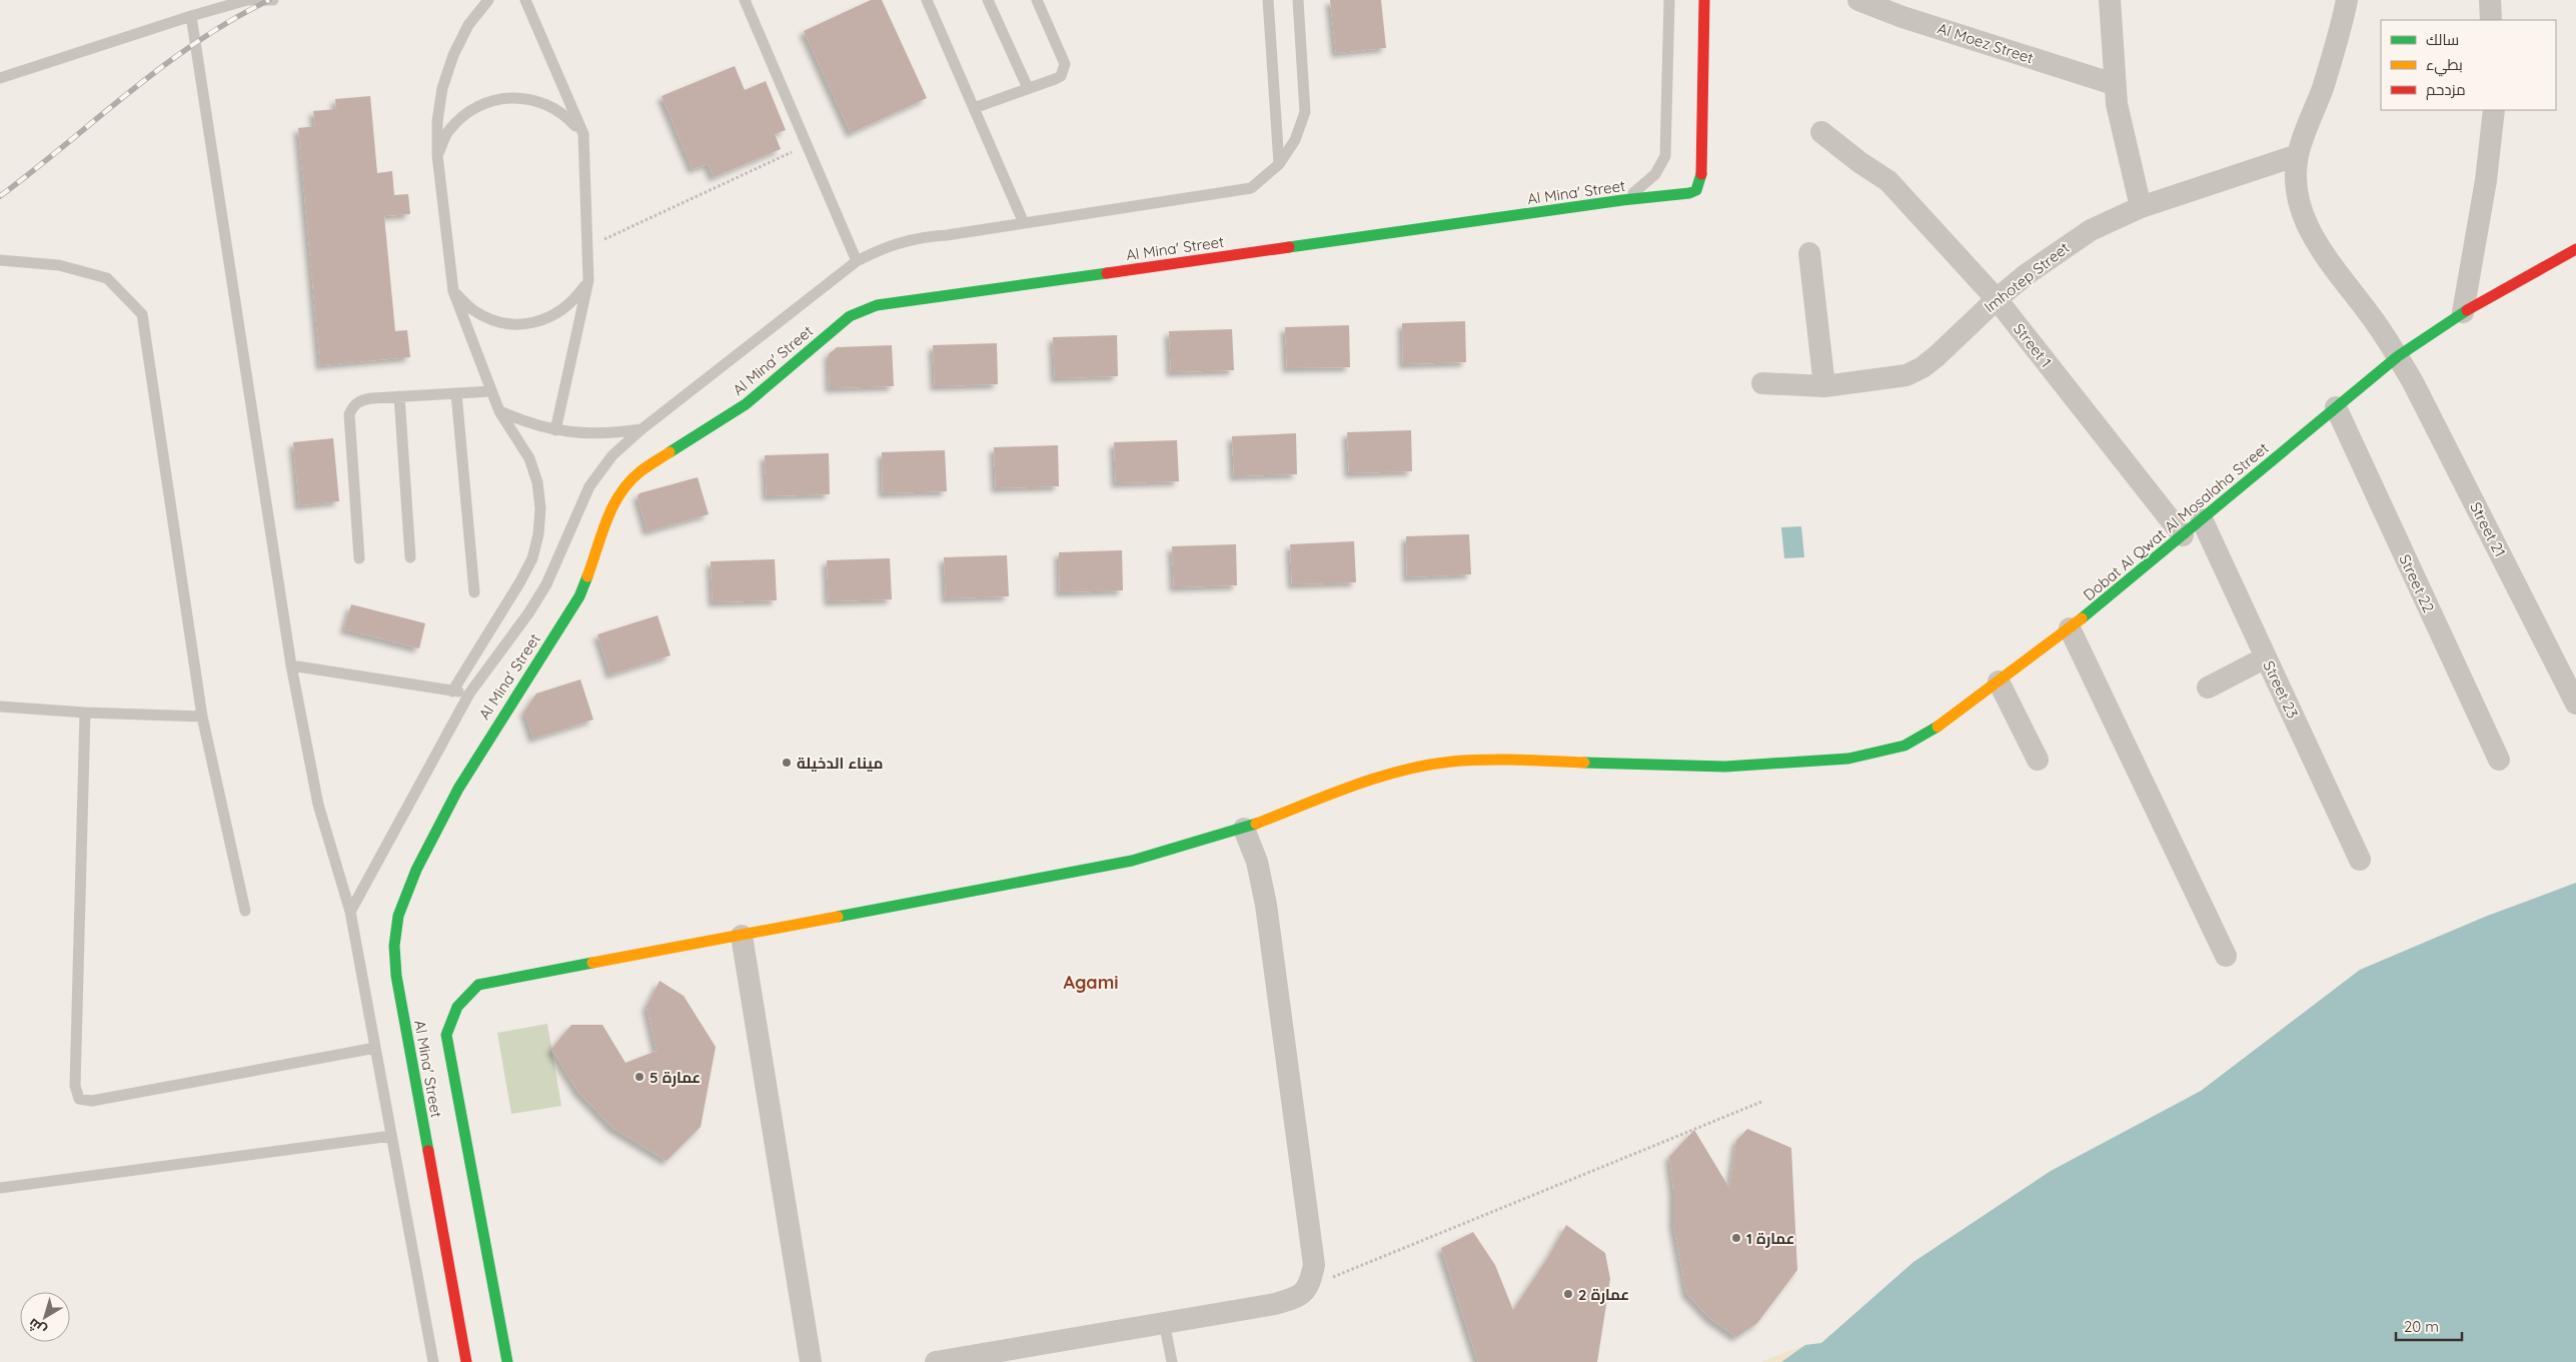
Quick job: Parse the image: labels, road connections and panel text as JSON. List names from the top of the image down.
{
  "streets": {
    "street": [
      "Al Moez Street",
      "Al Mina' Street",
      "Imhotep Street",
      "Street 1",
      "Dobat Al Qwat Al Mosalaha Street",
      "Street 21",
      "Street 22",
      "Street 23"
    ]
  },
  "crossings": [
    ["Imhotep Street", "Street 1"],
    ["Imhotep Street", "Street 21"],
    ["Street 1", "Dobat Al Qwat Al Mosalaha Street"],
    ["Dobat Al Qwat Al Mosalaha Street", "Street 21"],
    ["Dobat Al Qwat Al Mosalaha Street", "Street 22"],
    ["Dobat Al Qwat Al Mosalaha Street", "Street 23"]
  ],
  "districts": ["Agami"],
  "places": [
    "ميناء الدخيلة",
    "عمارة 5",
    "عمارة 1",
    "عمارة 2"
  ],
  "legend": ["سالك", "بطيء", "مزدحم"],
  "scale_bar": "20 m",
  "north": "bottom left"
}
